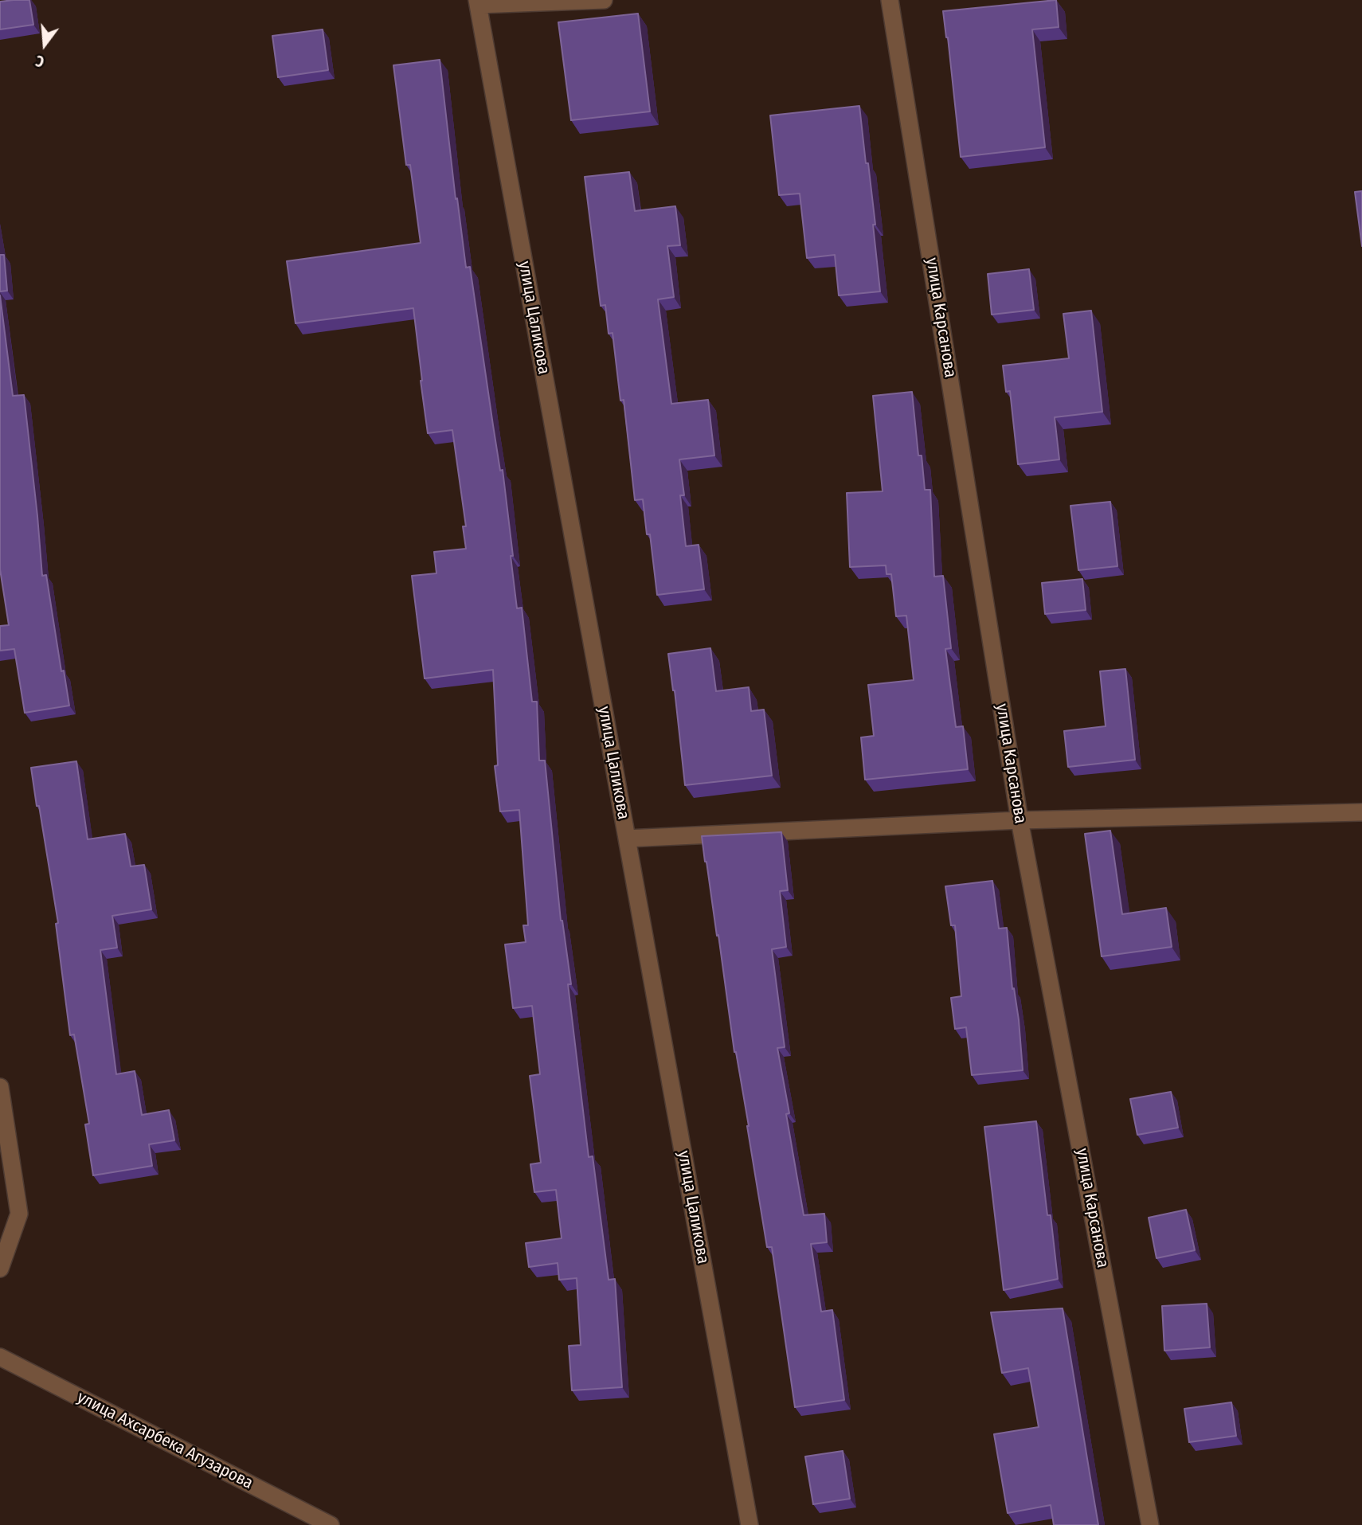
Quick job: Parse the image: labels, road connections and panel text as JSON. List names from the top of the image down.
{
  "streets": {
    "street": ["улица Цаликова", "улица Карсанова", "улица Ахсарбека Агузарова"]
  },
  "north": "bottom"
}
